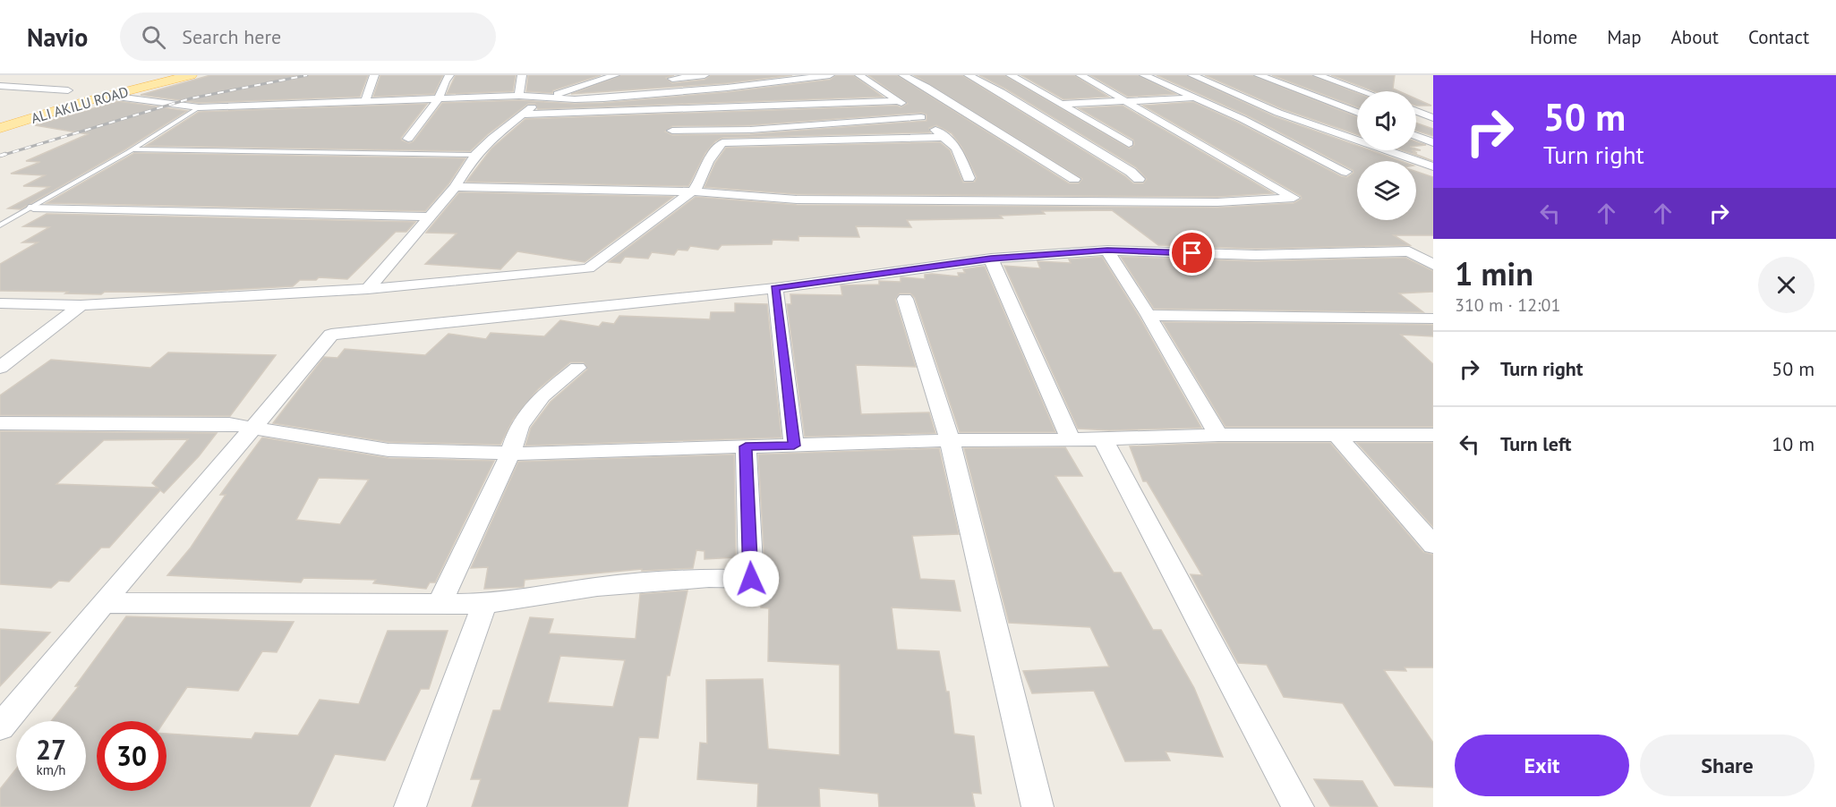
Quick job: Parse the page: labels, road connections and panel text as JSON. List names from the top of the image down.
{
  "streets": {
    "main road": ["ALI AKILU ROAD"]
  },
  "page": {
    "header": "Navio",
    "search": "Search here",
    "nav": [
      "Home",
      "Map",
      "About",
      "Contact"
    ],
    "turn": ["50 m", "Turn right"],
    "heading": ["1 min", "310 m · 12:01"],
    "list": [
      {
        "name": "Turn right",
        "value": "50 m"
      },
      {
        "name": "Turn left",
        "value": "10 m"
      }
    ],
    "speed": "27 km/h",
    "limit": "30",
    "buttons": ["Exit", "Share"]
  }
}
